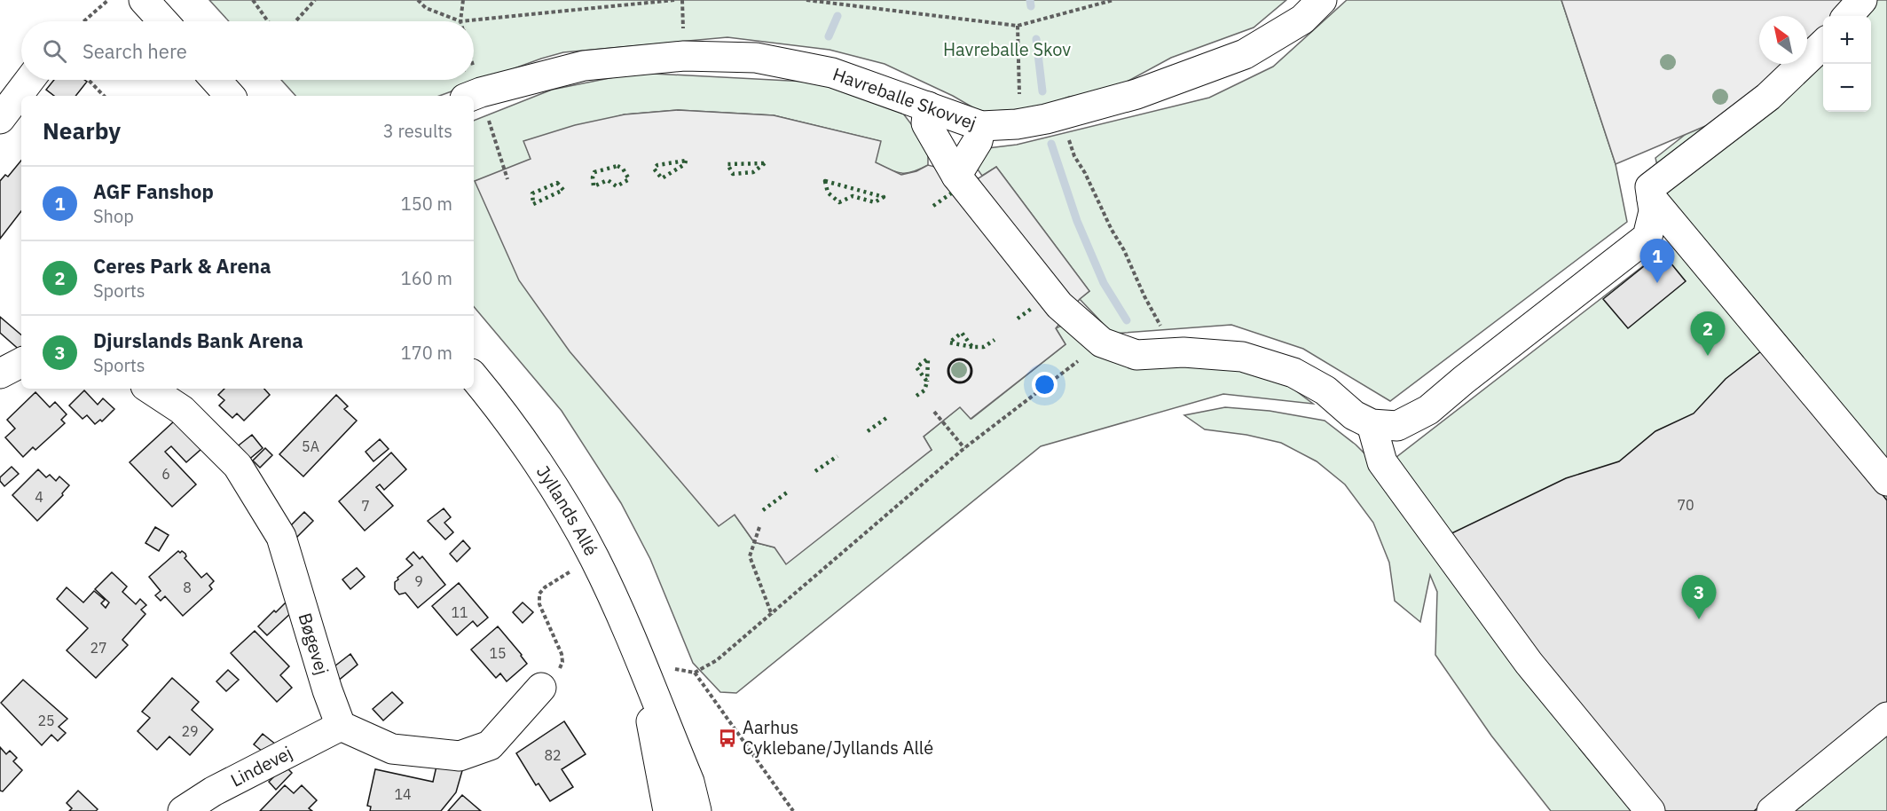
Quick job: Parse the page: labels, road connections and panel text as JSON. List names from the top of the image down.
{
  "streets": {
    "street": [
      "Havreballe Skovvej",
      "Jyllands Allé",
      "Bøgevej",
      "Lindevej"
    ]
  },
  "crossings": [
    ["Bøgevej", "Lindevej"]
  ],
  "parks": ["Havreballe Skov"],
  "places": {
    "bus stop": ["Aarhus Cyklebane/Jyllands Allé"]
  },
  "house_numbers": [
    "5A",
    "6",
    "4",
    "70",
    "7",
    "9",
    "8",
    "11",
    "27",
    "15",
    "25",
    "29",
    "82",
    "14"
  ],
  "north": "top left",
  "page": {
    "map_buttons": ["+", "−"],
    "search": "Search here",
    "heading": ["Nearby", "3 results"],
    "list": [
      {
        "mark": "1",
        "name": "AGF Fanshop",
        "note": "Shop",
        "value": "150 m"
      },
      {
        "mark": "2",
        "name": "Ceres Park & Arena",
        "note": "Sports",
        "value": "160 m"
      },
      {
        "mark": "3",
        "name": "Djurslands Bank Arena",
        "note": "Sports",
        "value": "170 m"
      }
    ],
    "pins": ["1", "2", "3"]
  }
}
